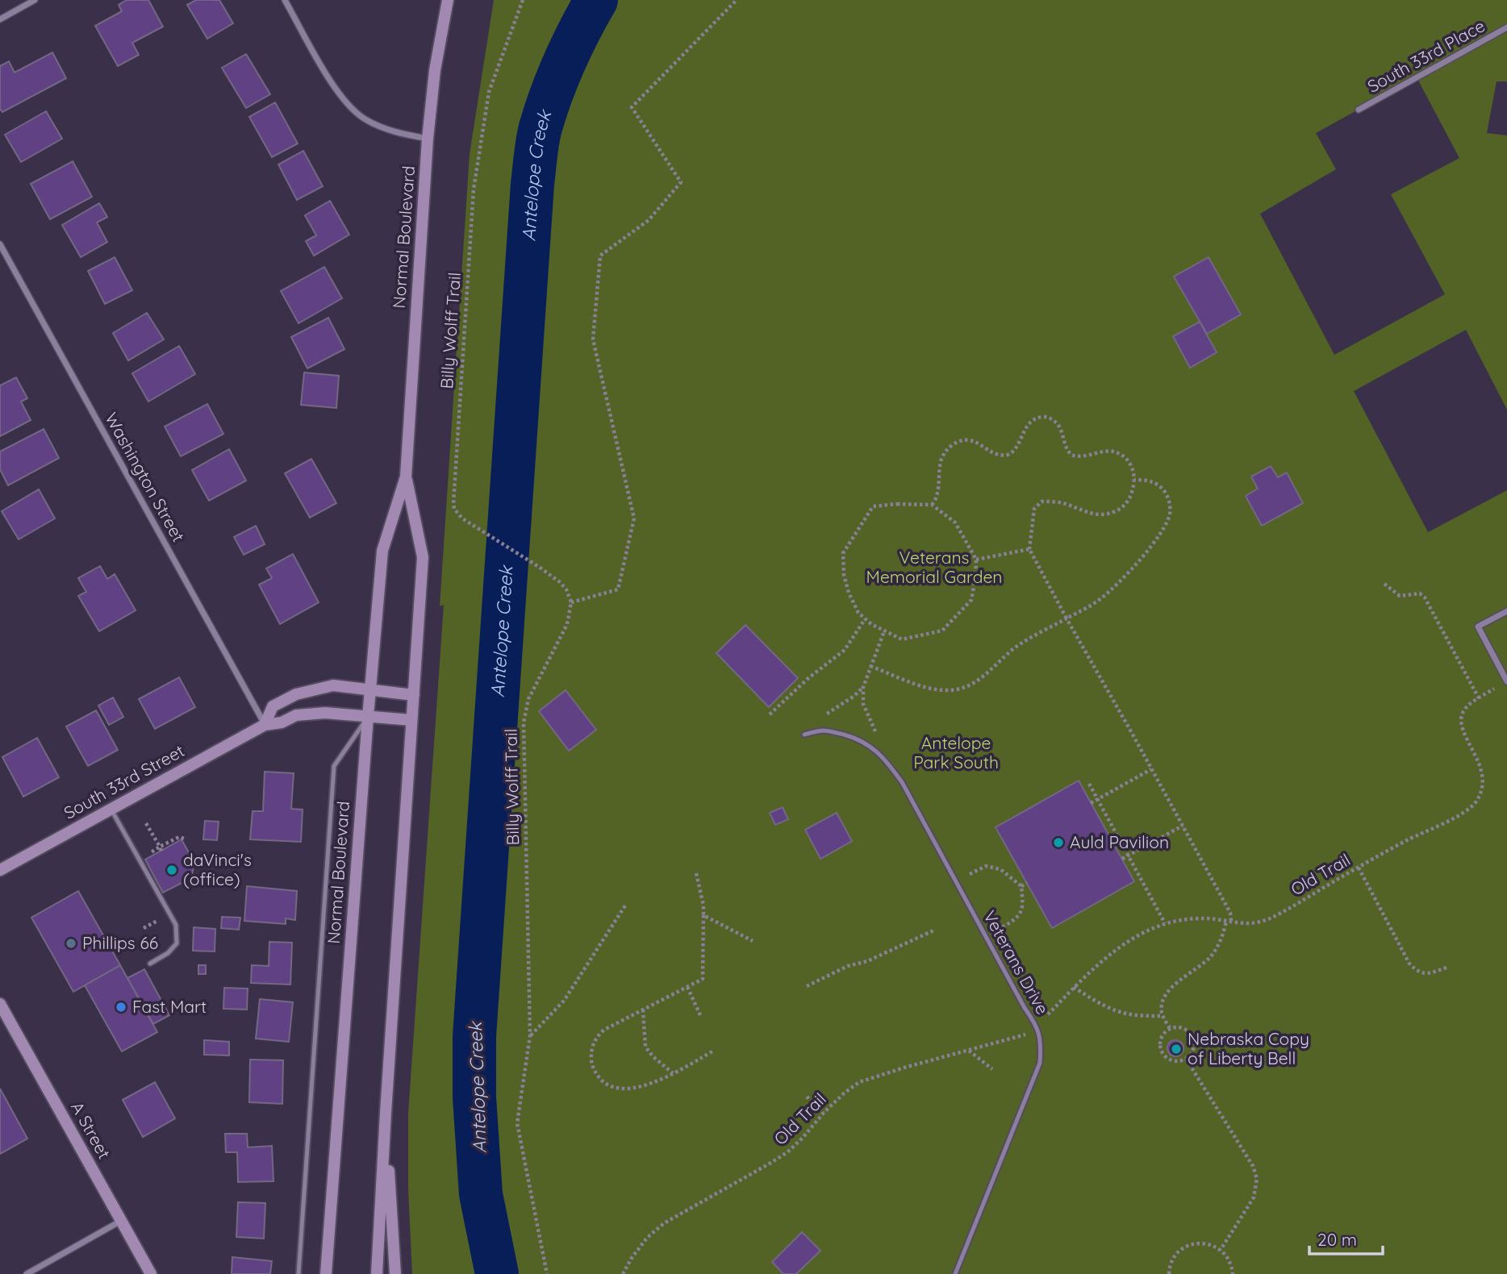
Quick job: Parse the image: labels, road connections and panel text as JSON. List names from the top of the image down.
{
  "streets": {
    "main road": ["Normal Boulevard", "South 33rd Street", "A Street"],
    "street": ["South 33rd Place", "Washington Street"],
    "lane": ["Veterans Drive"],
    "path": ["Billy Wolff Trail", "Old Trail"]
  },
  "crossings": [
    ["Normal Boulevard", "South 33rd Street"],
    ["Washington Street", "South 33rd Street"]
  ],
  "water": ["Antelope Creek"],
  "parks": ["Veterans Memorial Garden", "Antelope Park South"],
  "places": [
    "Auld Pavilion",
    "daVinci's (office)",
    "Phillips 66",
    "Fast Mart",
    "Nebraska Copy of Liberty Bell"
  ],
  "scale_bar": "20 m"
}
